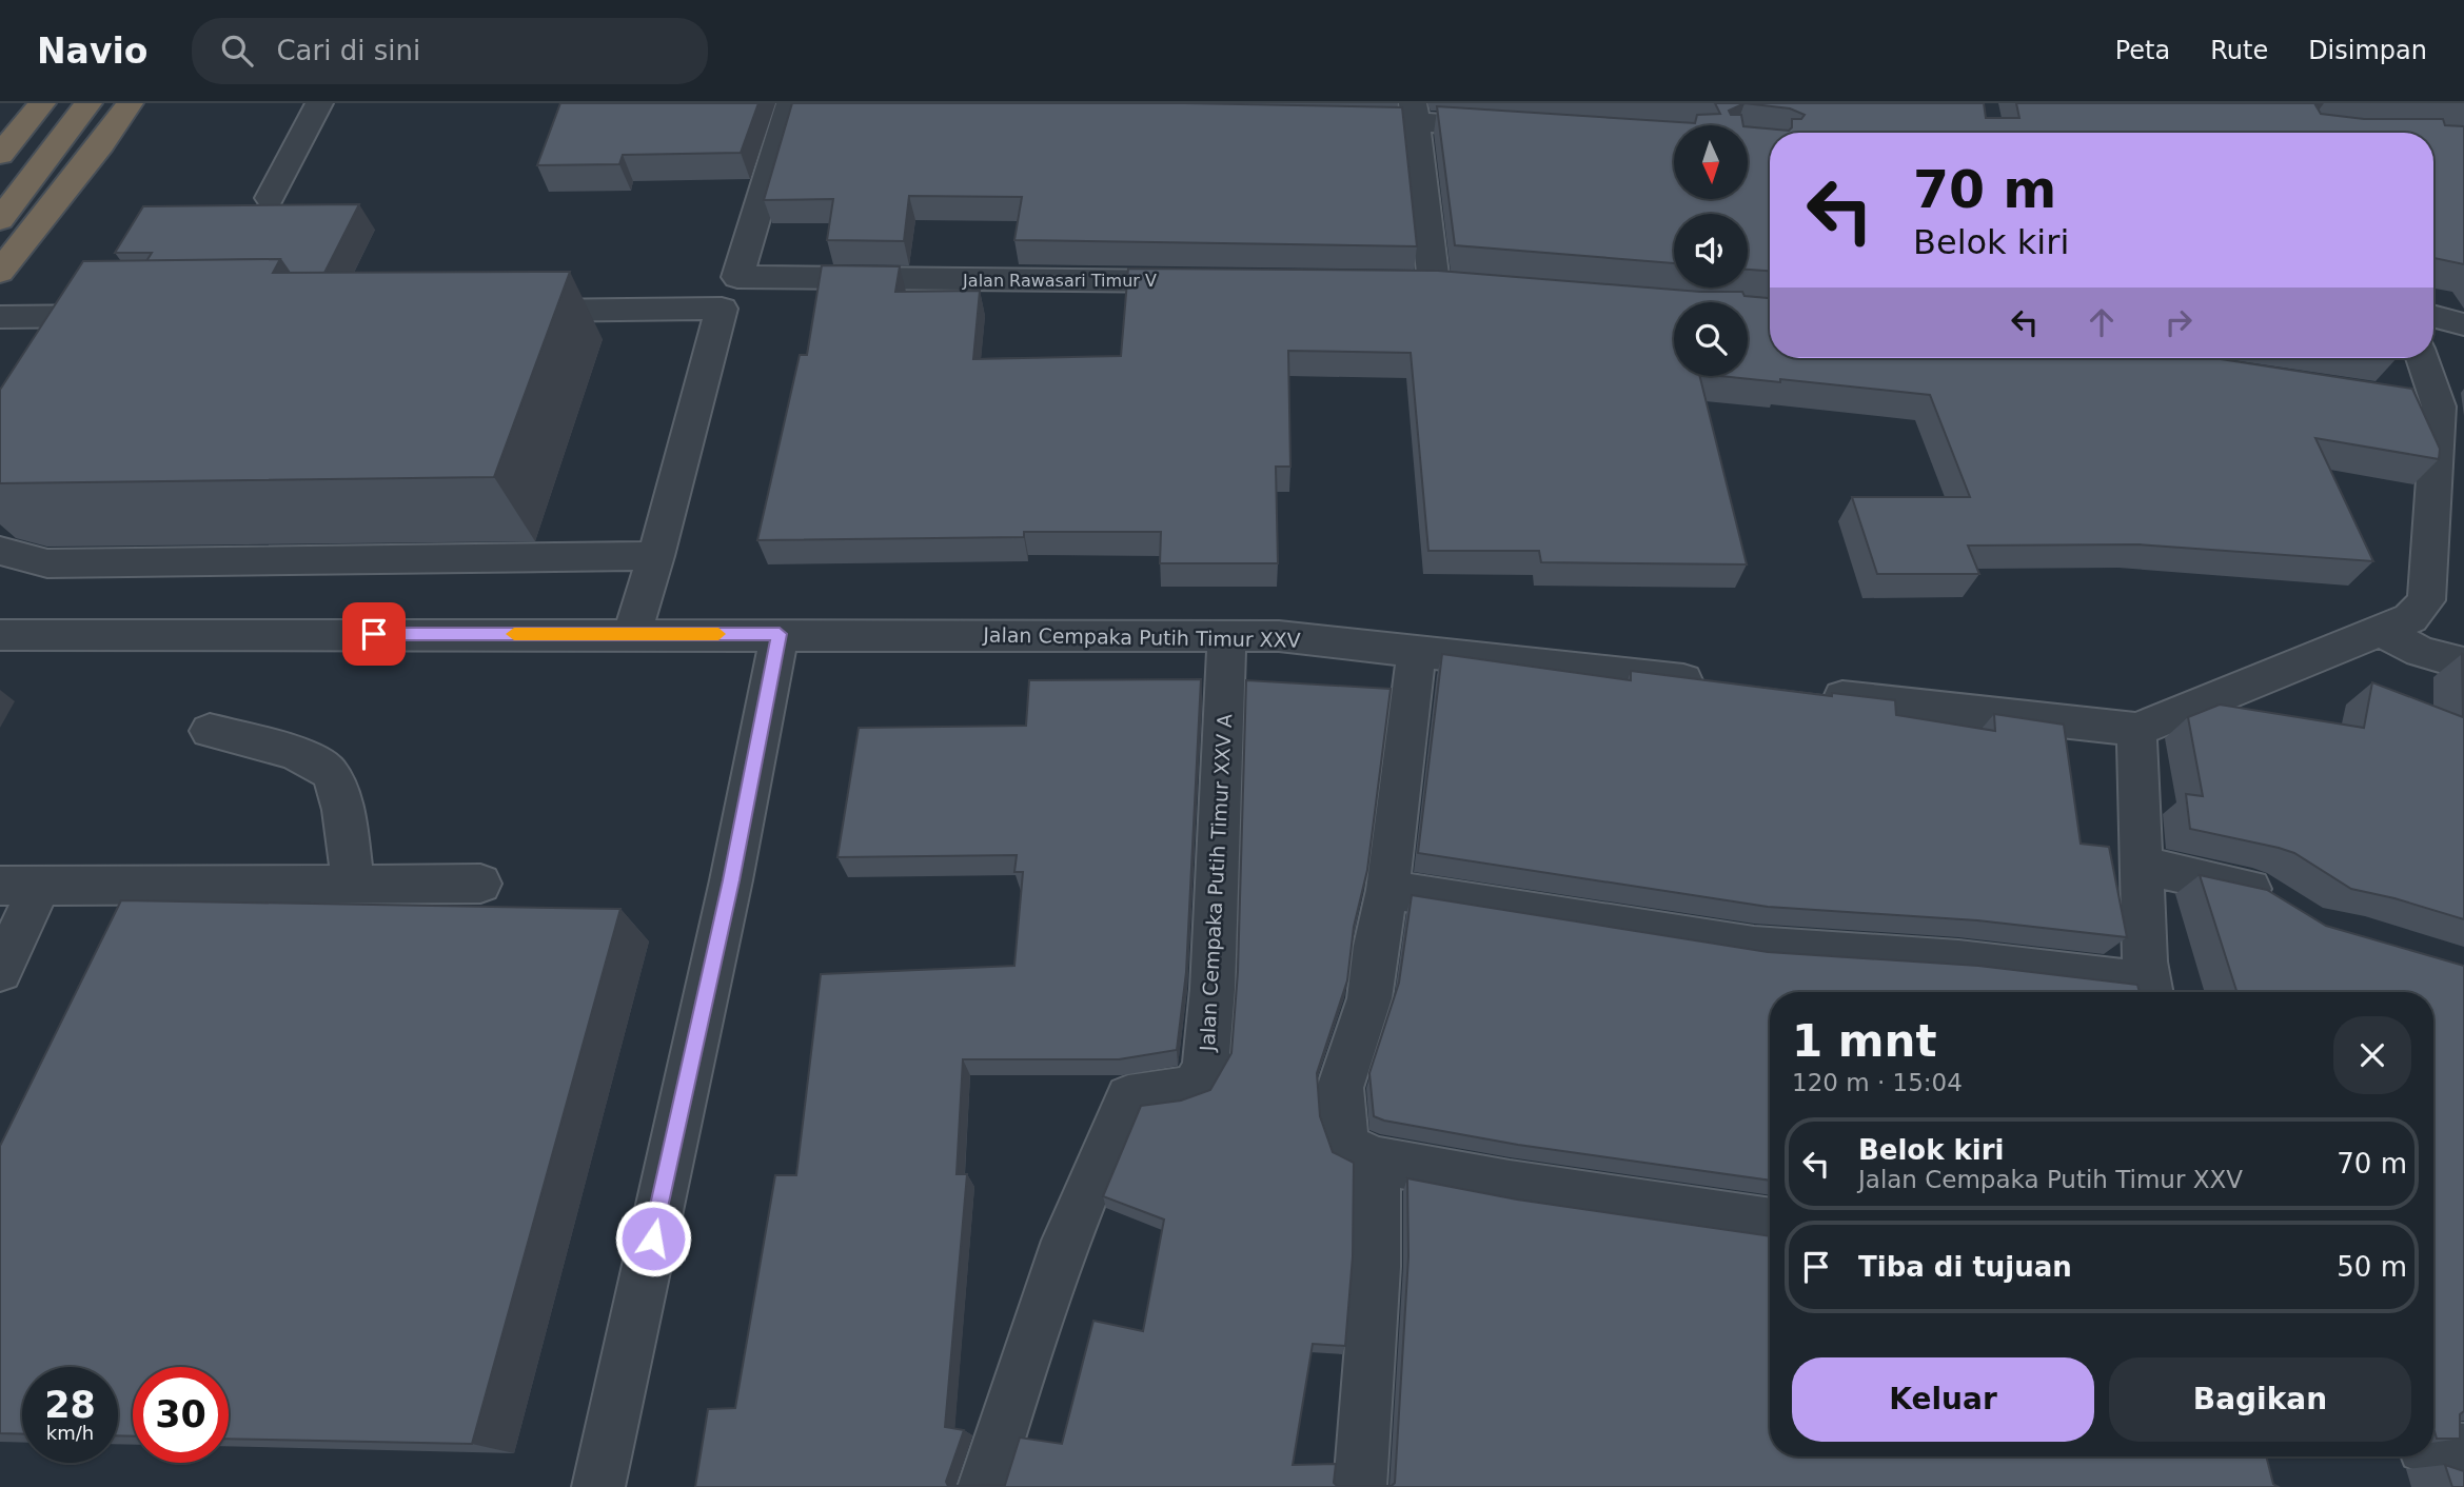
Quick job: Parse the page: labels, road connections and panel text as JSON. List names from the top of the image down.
{
  "streets": {
    "street": ["Jalan Rawasari Timur V", "Jalan Cempaka Putih Timur XXV", "Jalan Cempaka Putih Timur XXV A"]
  },
  "crossings": [
    ["Jalan Cempaka Putih Timur XXV", "Jalan Cempaka Putih Timur XXV A"]
  ],
  "north": "bottom",
  "page": {
    "header": "Navio",
    "search": "Cari di sini",
    "nav": ["Peta", "Rute", "Disimpan"],
    "turn": ["70 m", "Belok kiri"],
    "heading": ["1 mnt", "120 m · 15:04"],
    "list": [
      {
        "name": "Belok kiri",
        "note": "Jalan Cempaka Putih Timur XXV",
        "value": "70 m"
      },
      {
        "name": "Tiba di tujuan",
        "value": "50 m"
      }
    ],
    "buttons": ["Keluar", "Bagikan"],
    "speed": "28 km/h",
    "limit": "30"
  }
}
